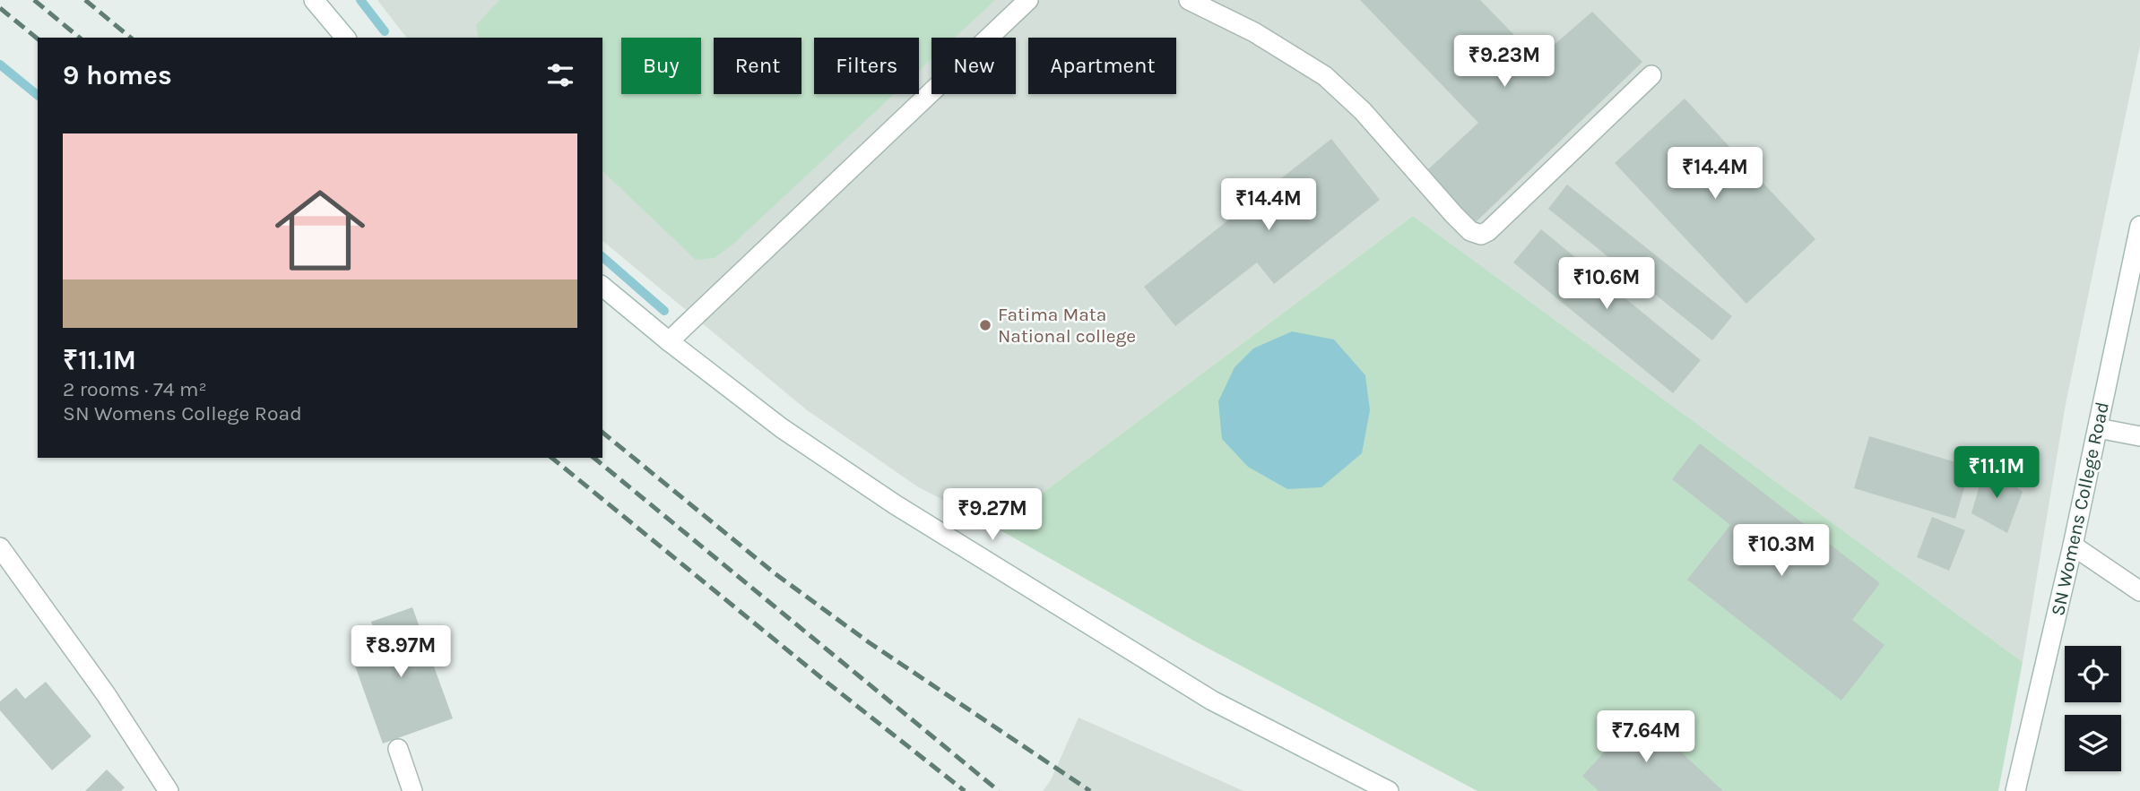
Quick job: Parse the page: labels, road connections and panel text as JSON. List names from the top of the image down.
{
  "streets": {
    "main road": ["SN Womens College Road"]
  },
  "places": ["Fatima Mata National college"],
  "page": {
    "price": [
      "₹9.23M",
      "₹14.4M",
      "₹14.4M",
      "₹10.6M",
      "₹11.1M",
      "₹9.27M",
      "₹10.3M",
      "₹8.97M",
      "₹7.64M"
    ],
    "chip": [
      "Buy",
      "Rent",
      "Filters",
      "New",
      "Apartment"
    ],
    "heading": "9 homes",
    "list": [
      {
        "name": "₹11.1M",
        "note": "2 rooms · 74 m² · SN Womens College Road"
      }
    ]
  }
}
